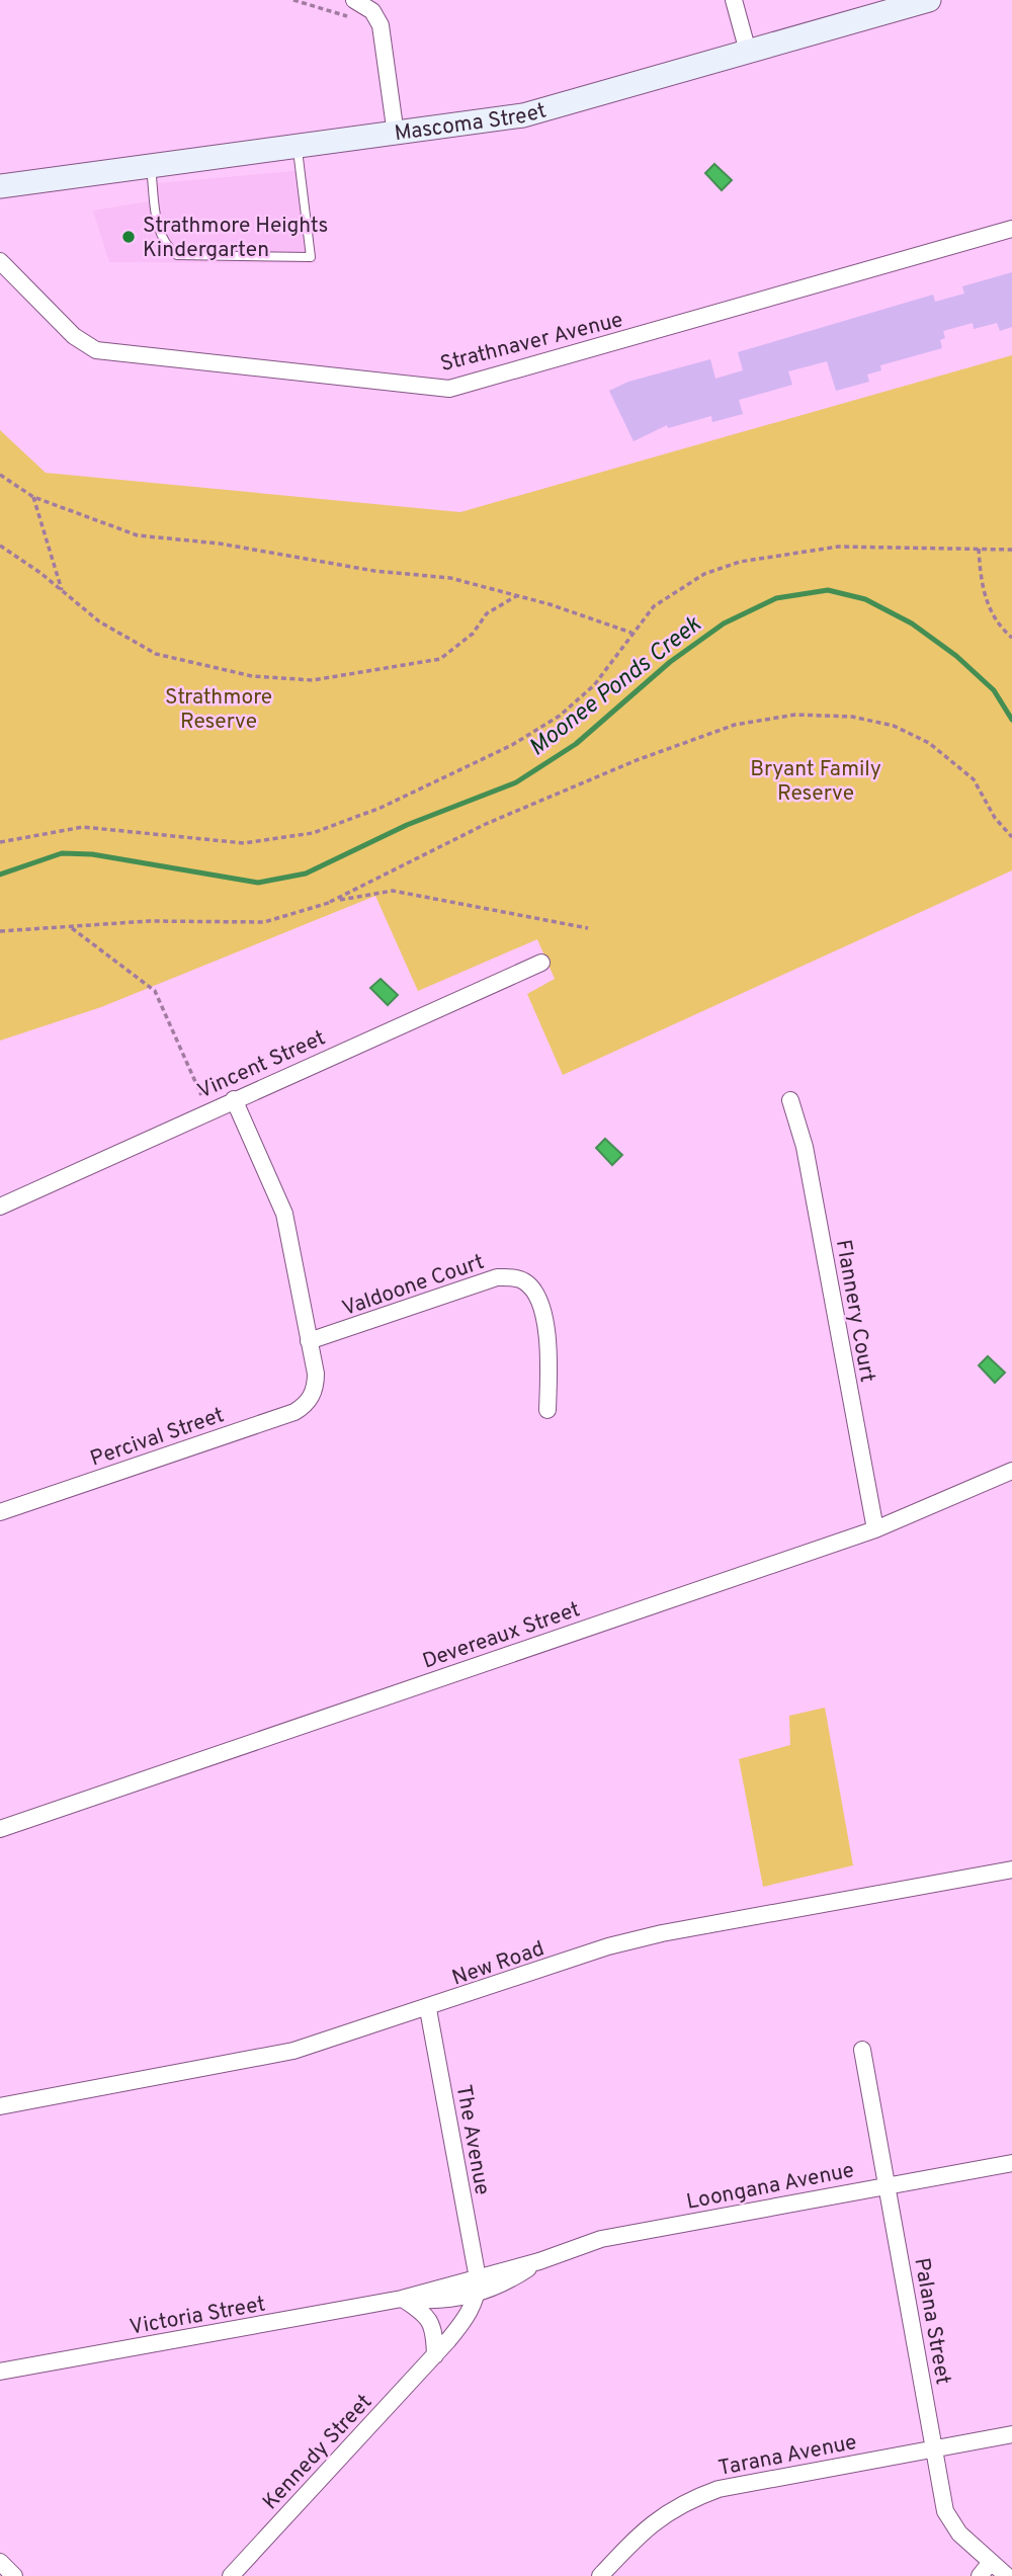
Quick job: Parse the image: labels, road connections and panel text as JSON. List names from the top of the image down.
{
  "streets": {
    "main road": ["Mascoma Street"],
    "street": [
      "Strathnaver Avenue",
      "Vincent Street",
      "Valdoone Court",
      "Flannery Court",
      "Percival Street",
      "Devereaux Street",
      "New Road",
      "The Avenue",
      "Loongana Avenue",
      "Victoria Street",
      "Palana Street",
      "Kennedy Street",
      "Tarana Avenue"
    ]
  },
  "crossings": [
    ["Valdoone Court", "Percival Street"],
    ["Flannery Court", "Devereaux Street"],
    ["New Road", "The Avenue"],
    ["The Avenue", "Loongana Avenue"],
    ["The Avenue", "Victoria Street"],
    ["The Avenue", "Kennedy Street"],
    ["Loongana Avenue", "Victoria Street"],
    ["Loongana Avenue", "Palana Street"],
    ["Loongana Avenue", "Kennedy Street"],
    ["Victoria Street", "Kennedy Street"],
    ["Palana Street", "Tarana Avenue"]
  ],
  "water": ["Moonee Ponds Creek"],
  "parks": ["Strathmore Reserve", "Bryant Family Reserve"],
  "places": ["Strathmore Heights Kindergarten"]
}
